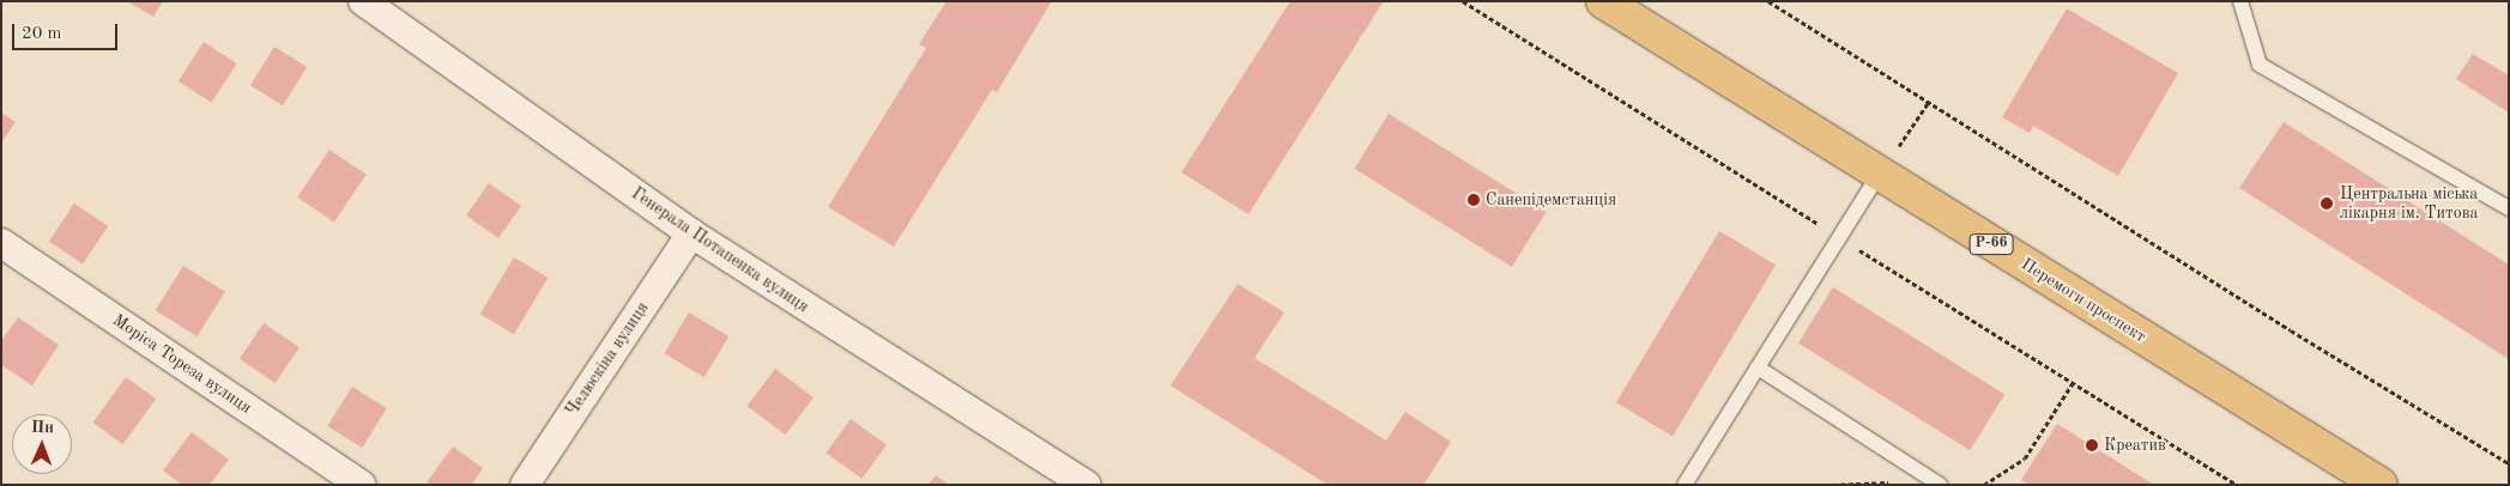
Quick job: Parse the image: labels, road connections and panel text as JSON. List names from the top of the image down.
{
  "streets": {
    "main road": ["Р-66", "Перемоги проспект"],
    "street": ["Генерала Потапенка вулиця", "Челюскіна вулиця", "Моріса Тореза вулиця"]
  },
  "crossings": [
    ["Генерала Потапенка вулиця", "Челюскіна вулиця"]
  ],
  "places": ["Санепідемстанція", "Центральна міська лікарня ім. Титова", "Креатив"],
  "scale_bar": "20 m",
  "north": "top"
}
